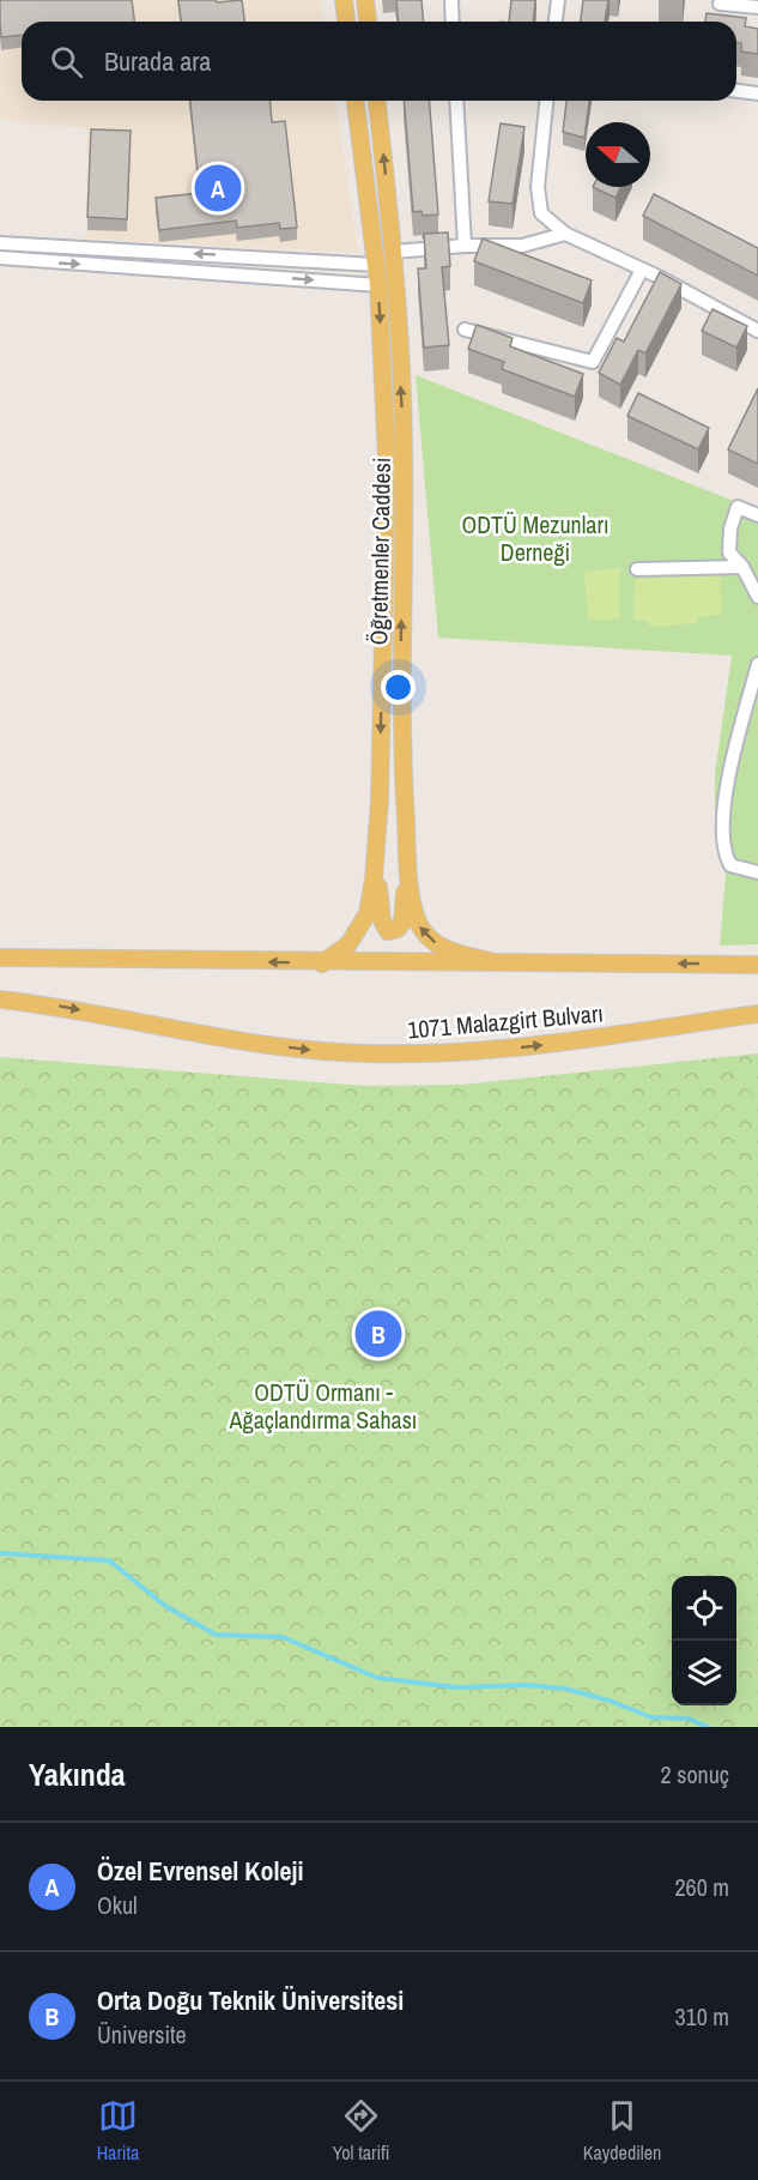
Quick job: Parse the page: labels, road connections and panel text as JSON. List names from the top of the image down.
{
  "streets": {
    "main road": ["Öğretmenler Caddesi", "1071 Malazgirt Bulvarı"]
  },
  "crossings": [
    ["Öğretmenler Caddesi", "1071 Malazgirt Bulvarı"]
  ],
  "parks": ["ODTÜ Mezunları Derneği", "ODTÜ Ormanı - Ağaçlandırma Sahası"],
  "north": "left",
  "page": {
    "search": "Burada ara",
    "pins": ["A", "B"],
    "heading": ["Yakında", "2 sonuç"],
    "list": [
      {
        "mark": "A",
        "name": "Özel Evrensel Koleji",
        "note": "Okul",
        "value": "260 m"
      },
      {
        "mark": "B",
        "name": "Orta Doğu Teknik Üniversitesi",
        "note": "Üniversite",
        "value": "310 m"
      }
    ],
    "nav": ["Harita", "Yol tarifi", "Kaydedilen"]
  }
}
